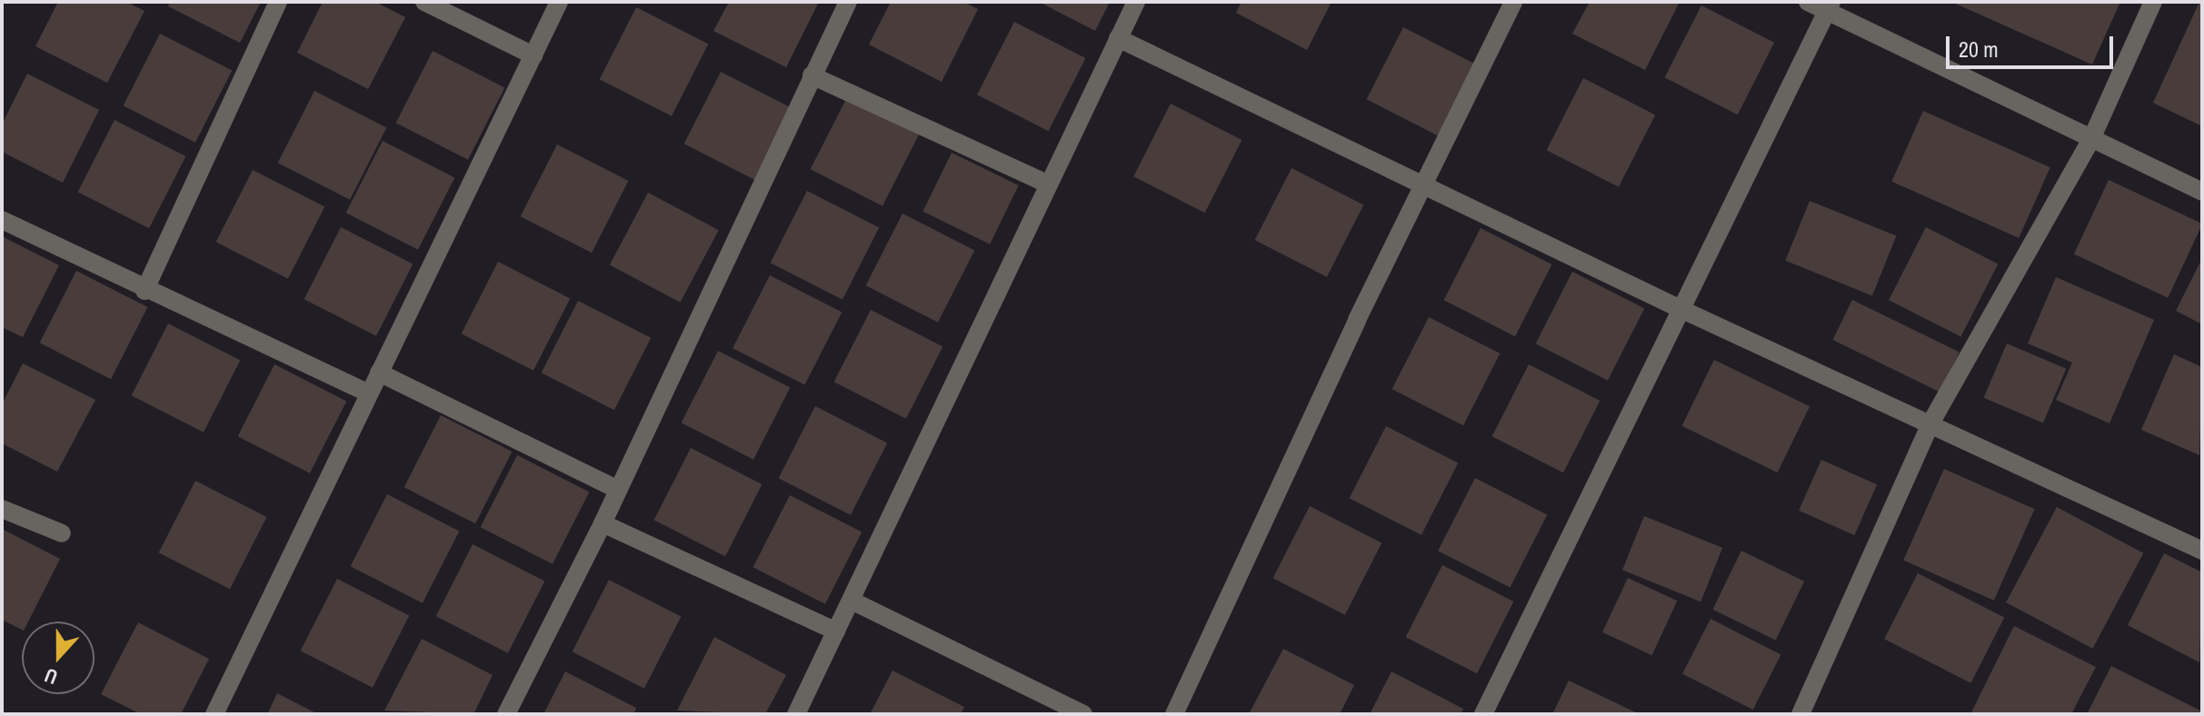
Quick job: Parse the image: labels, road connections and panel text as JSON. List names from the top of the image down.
{
  "scale_bar": "20 m",
  "north": "bottom"
}
